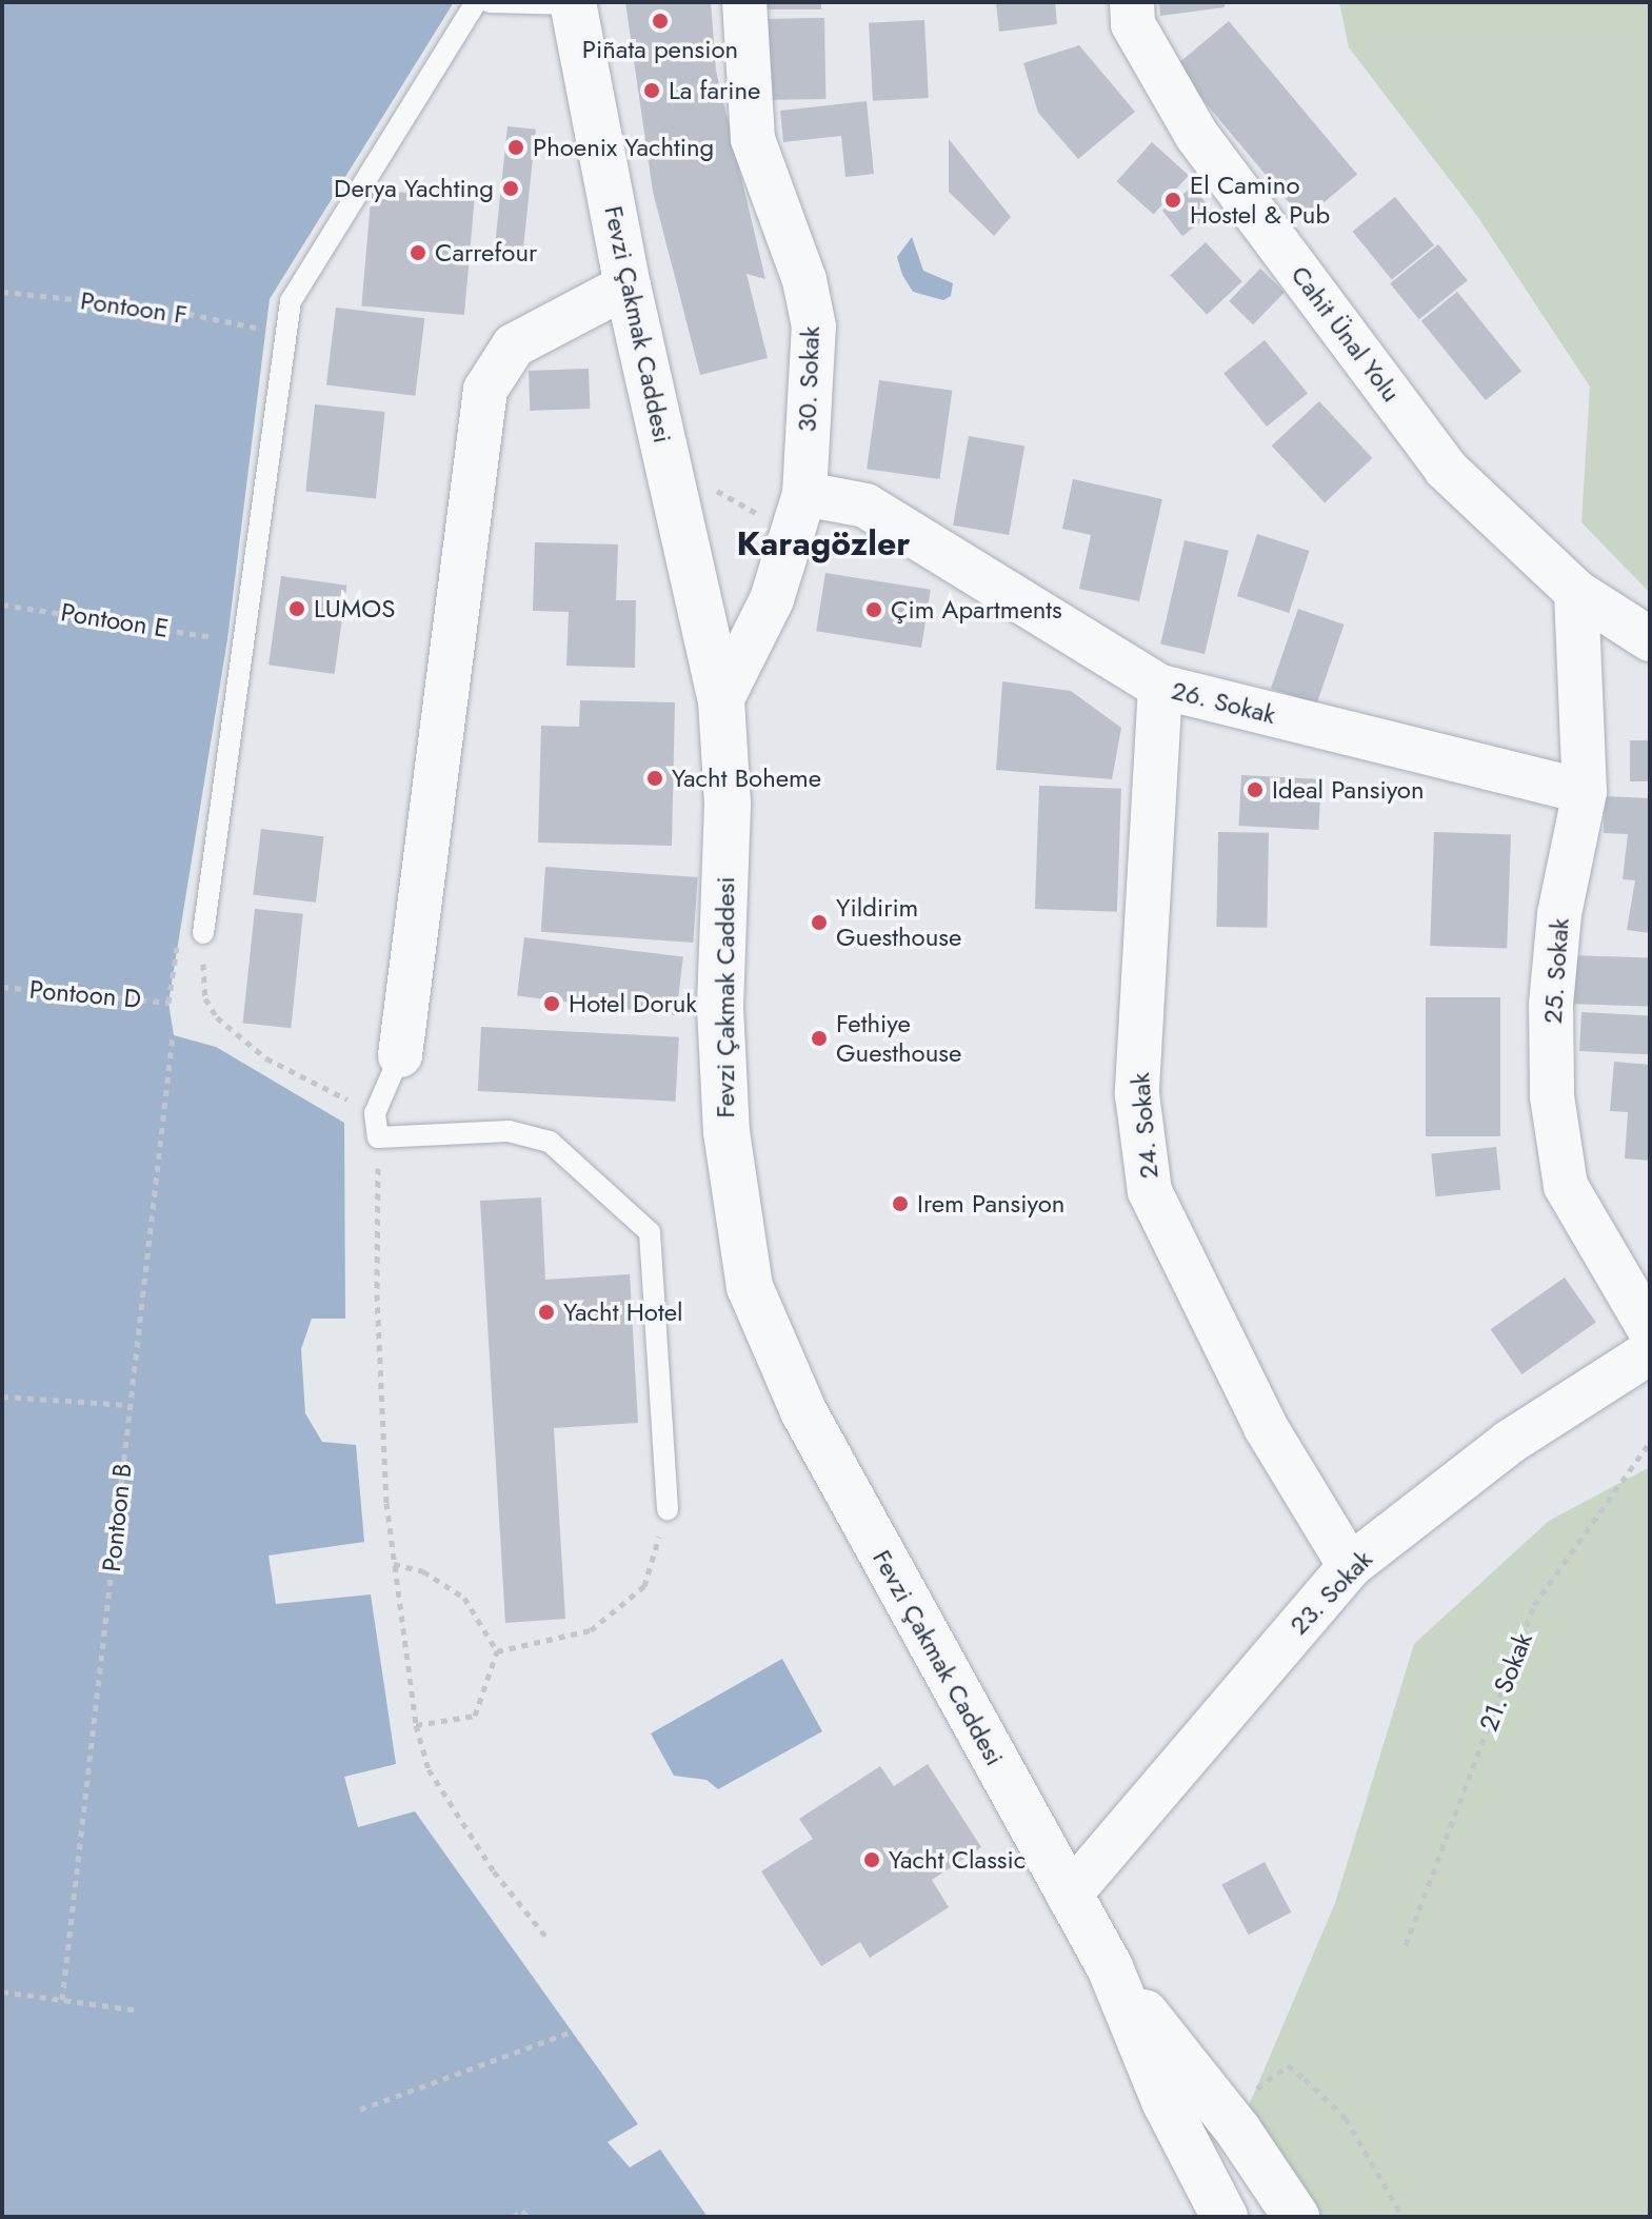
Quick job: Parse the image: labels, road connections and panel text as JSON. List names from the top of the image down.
{
  "streets": {
    "street": [
      "Fevzi Çakmak Caddesi",
      "Cahit Ünal Yolu",
      "30. Sokak",
      "26. Sokak",
      "25. Sokak",
      "24. Sokak",
      "23. Sokak"
    ],
    "path": [
      "Pontoon F",
      "Pontoon E",
      "Pontoon D",
      "Pontoon B",
      "21. Sokak"
    ]
  },
  "crossings": [
    ["Fevzi Çakmak Caddesi", "30. Sokak"],
    ["Fevzi Çakmak Caddesi", "23. Sokak"],
    ["Cahit Ünal Yolu", "25. Sokak"],
    ["30. Sokak", "26. Sokak"],
    ["26. Sokak", "25. Sokak"],
    ["26. Sokak", "24. Sokak"],
    ["24. Sokak", "23. Sokak"]
  ],
  "districts": ["Karagözler"],
  "places": [
    "Piñata pension",
    "La farine",
    "Phoenix Yachting",
    "Derya Yachting",
    "El Camino Hostel & Pub",
    "Carrefour",
    "LUMOS",
    "Çim Apartments",
    "Yacht Boheme",
    "Ideal Pansiyon",
    "Yildirim Guesthouse",
    "Hotel Doruk",
    "Fethiye Guesthouse",
    "Irem Pansiyon",
    "Yacht Hotel",
    "Yacht Classic"
  ]
}
